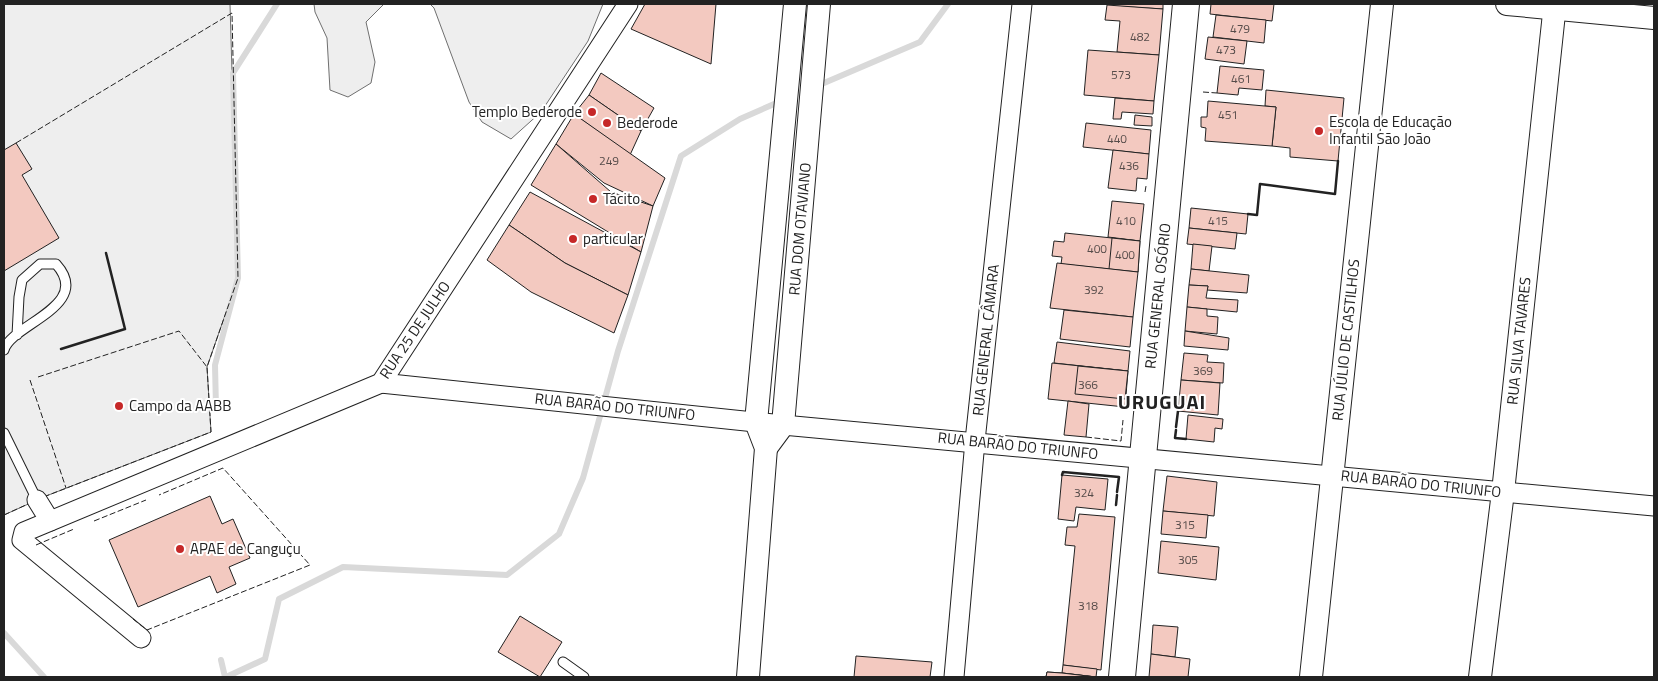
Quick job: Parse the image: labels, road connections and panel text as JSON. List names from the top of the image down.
{
  "streets": {
    "main road": ["RUA GENERAL OSÓRIO"],
    "street": [
      "RUA DOM OTAVIANO",
      "RUA 25 DE JULHO",
      "RUA GENERAL CÂMARA",
      "RUA JÚLIO DE CASTILHOS",
      "RUA SILVA TAVARES",
      "RUA BARÃO DO TRIUNFO"
    ]
  },
  "crossings": [
    ["RUA DOM OTAVIANO", "RUA BARÃO DO TRIUNFO"],
    ["RUA GENERAL OSÓRIO", "RUA BARÃO DO TRIUNFO"],
    ["RUA 25 DE JULHO", "RUA BARÃO DO TRIUNFO"],
    ["RUA GENERAL CÂMARA", "RUA BARÃO DO TRIUNFO"],
    ["RUA JÚLIO DE CASTILHOS", "RUA BARÃO DO TRIUNFO"],
    ["RUA SILVA TAVARES", "RUA BARÃO DO TRIUNFO"]
  ],
  "districts": ["URUGUAI"],
  "places": [
    "Templo Bederode",
    "Bederode",
    "Escola de Educação Infantil São João",
    "Tácito",
    "particular",
    "Campo da AABB",
    "APAE de Canguçu"
  ],
  "house_numbers": [
    "479",
    "482",
    "473",
    "573",
    "461",
    "451",
    "440",
    "249",
    "436",
    "410",
    "415",
    "400",
    "400",
    "392",
    "369",
    "366",
    "324",
    "315",
    "305",
    "318"
  ]
}
